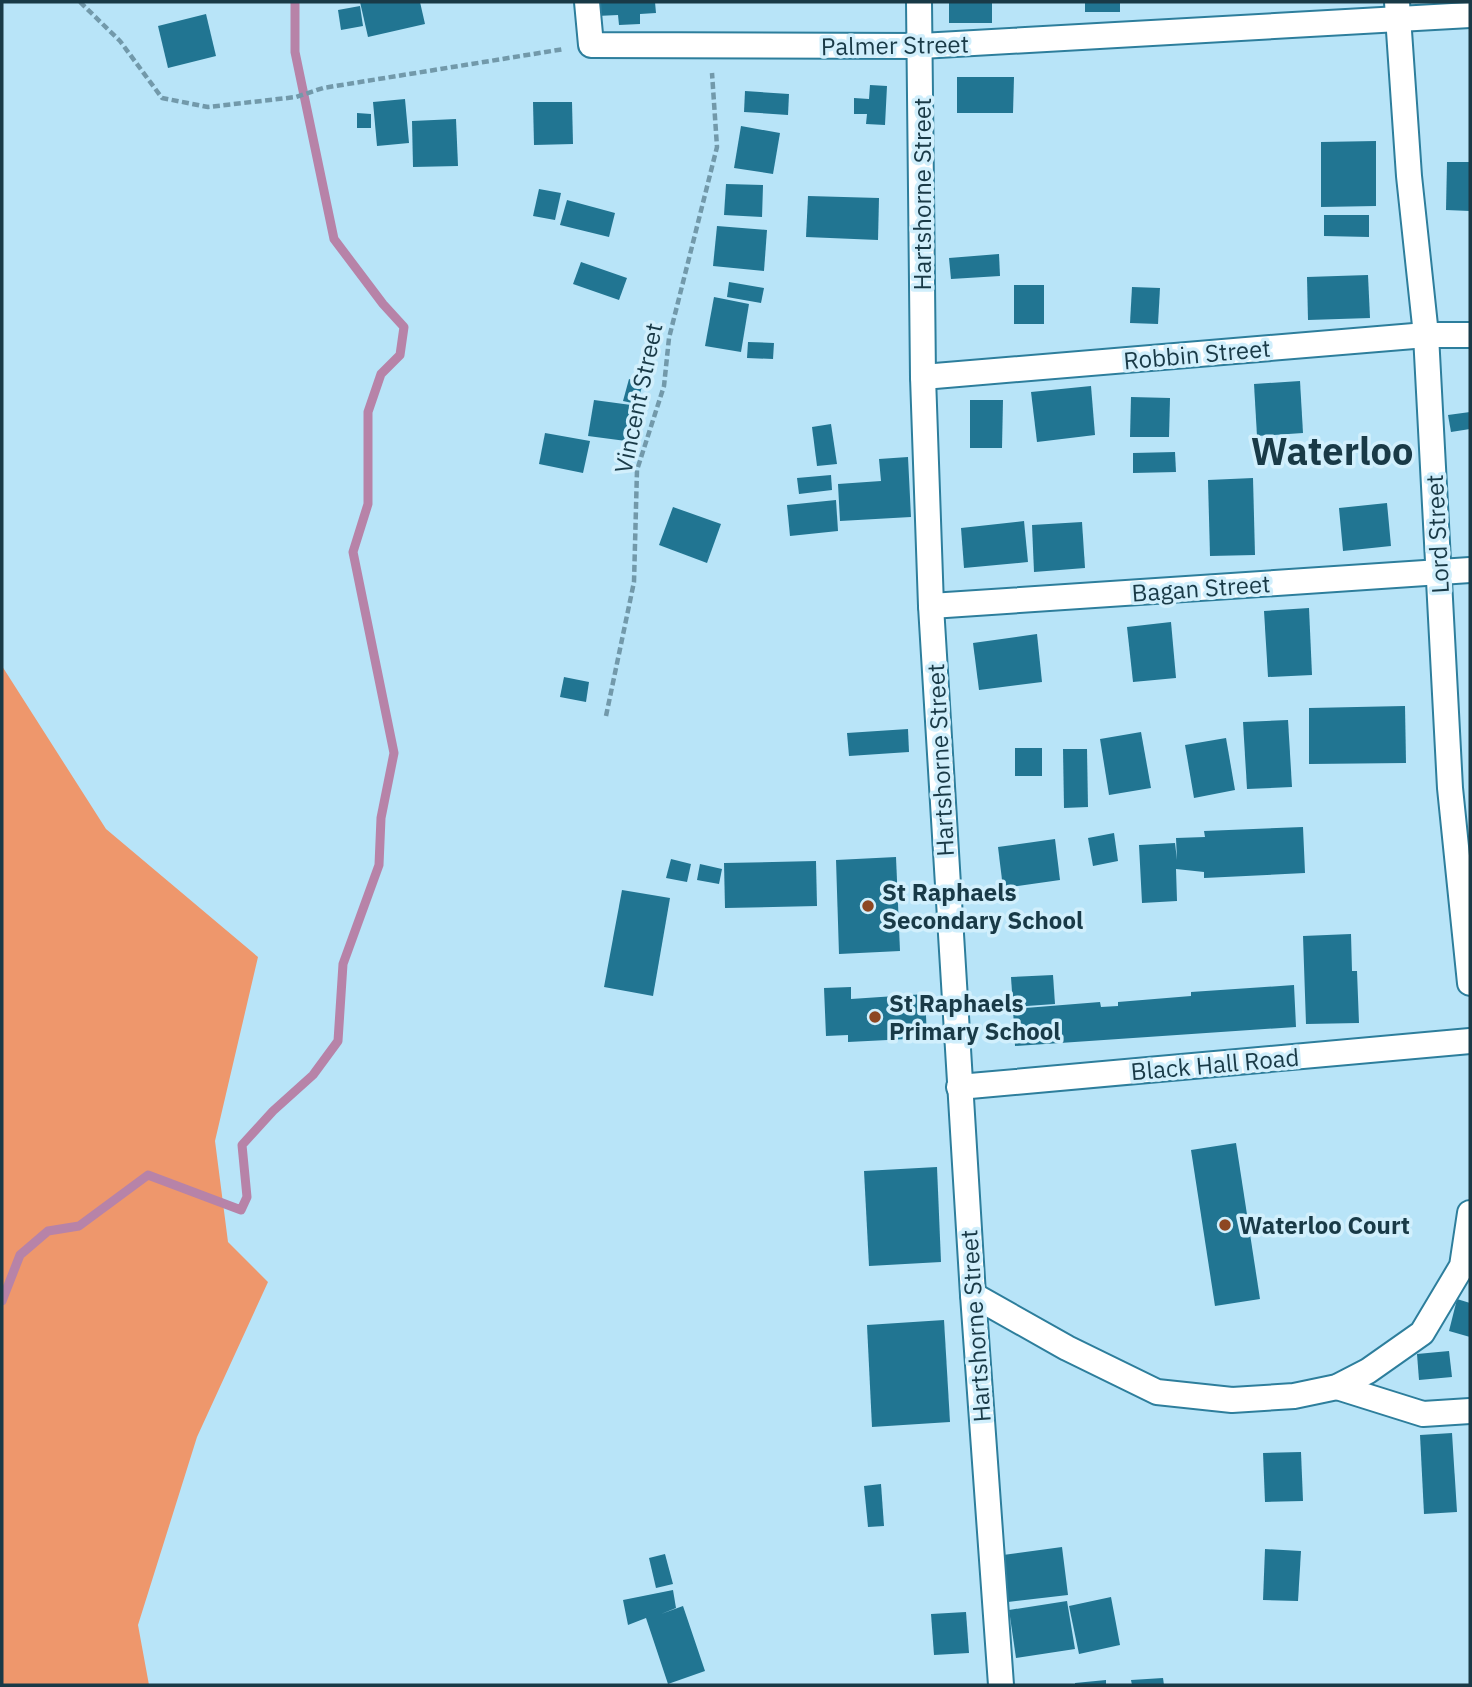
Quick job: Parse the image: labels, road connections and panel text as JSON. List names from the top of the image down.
{
  "streets": {
    "street": [
      "Palmer Street",
      "Hartshorne Street",
      "Robbin Street",
      "Lord Street",
      "Bagan Street",
      "Black Hall Road"
    ],
    "path": ["Vincent Street"]
  },
  "crossings": [
    ["Palmer Street", "Hartshorne Street"],
    ["Palmer Street", "Vincent Street"],
    ["Palmer Street", "Lord Street"],
    ["Hartshorne Street", "Robbin Street"],
    ["Hartshorne Street", "Bagan Street"],
    ["Hartshorne Street", "Black Hall Road"],
    ["Robbin Street", "Lord Street"],
    ["Lord Street", "Bagan Street"]
  ],
  "districts": ["Waterloo"],
  "places": ["St Raphaels Secondary School", "St Raphaels Primary School", "Waterloo Court"]
}
